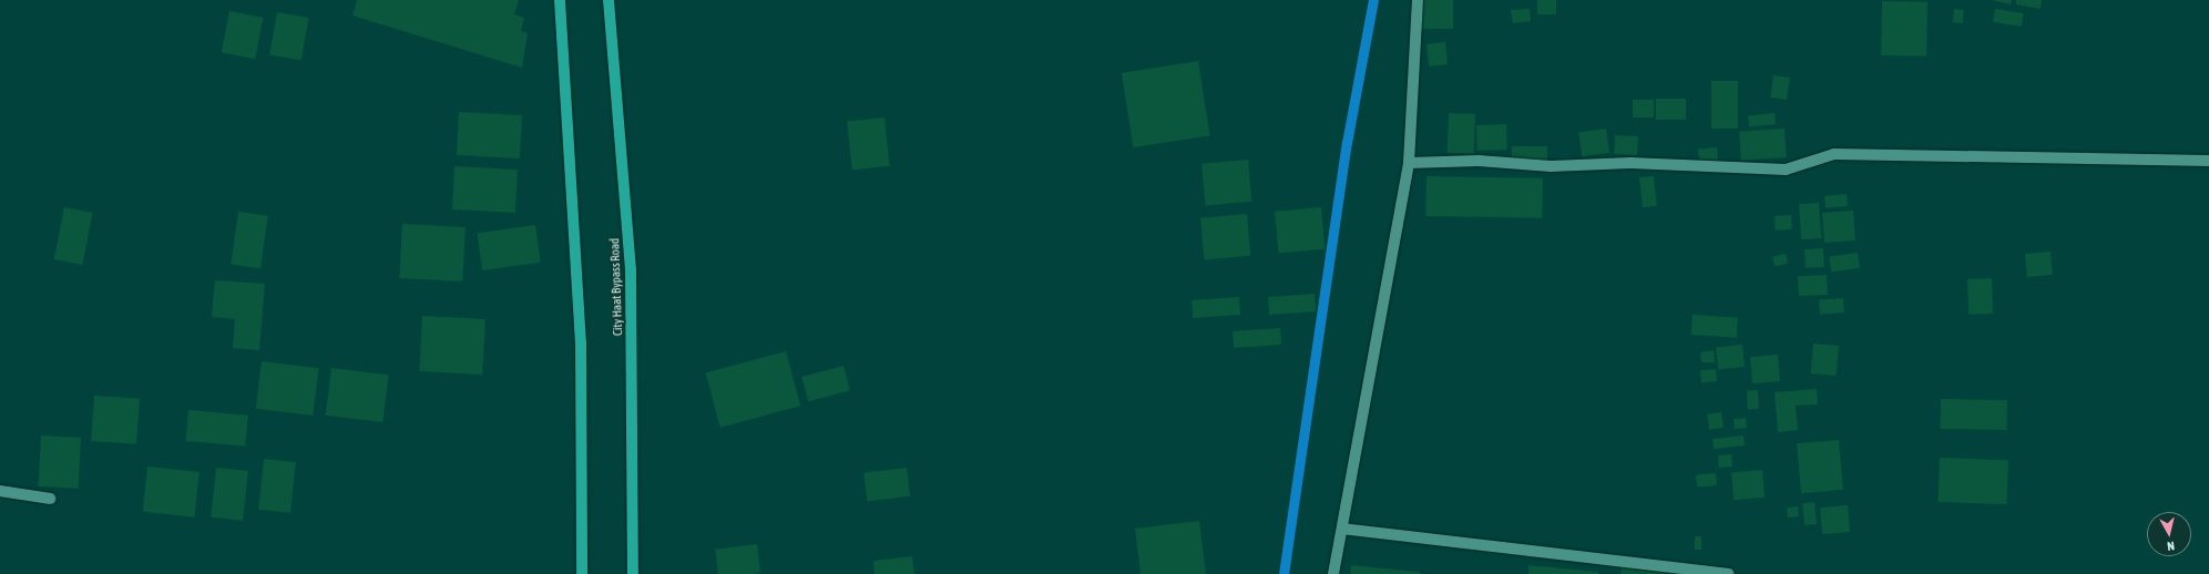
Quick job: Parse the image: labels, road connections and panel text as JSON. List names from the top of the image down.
{
  "streets": {
    "main road": ["City Haat Bypass Road"]
  },
  "north": "bottom"
}
